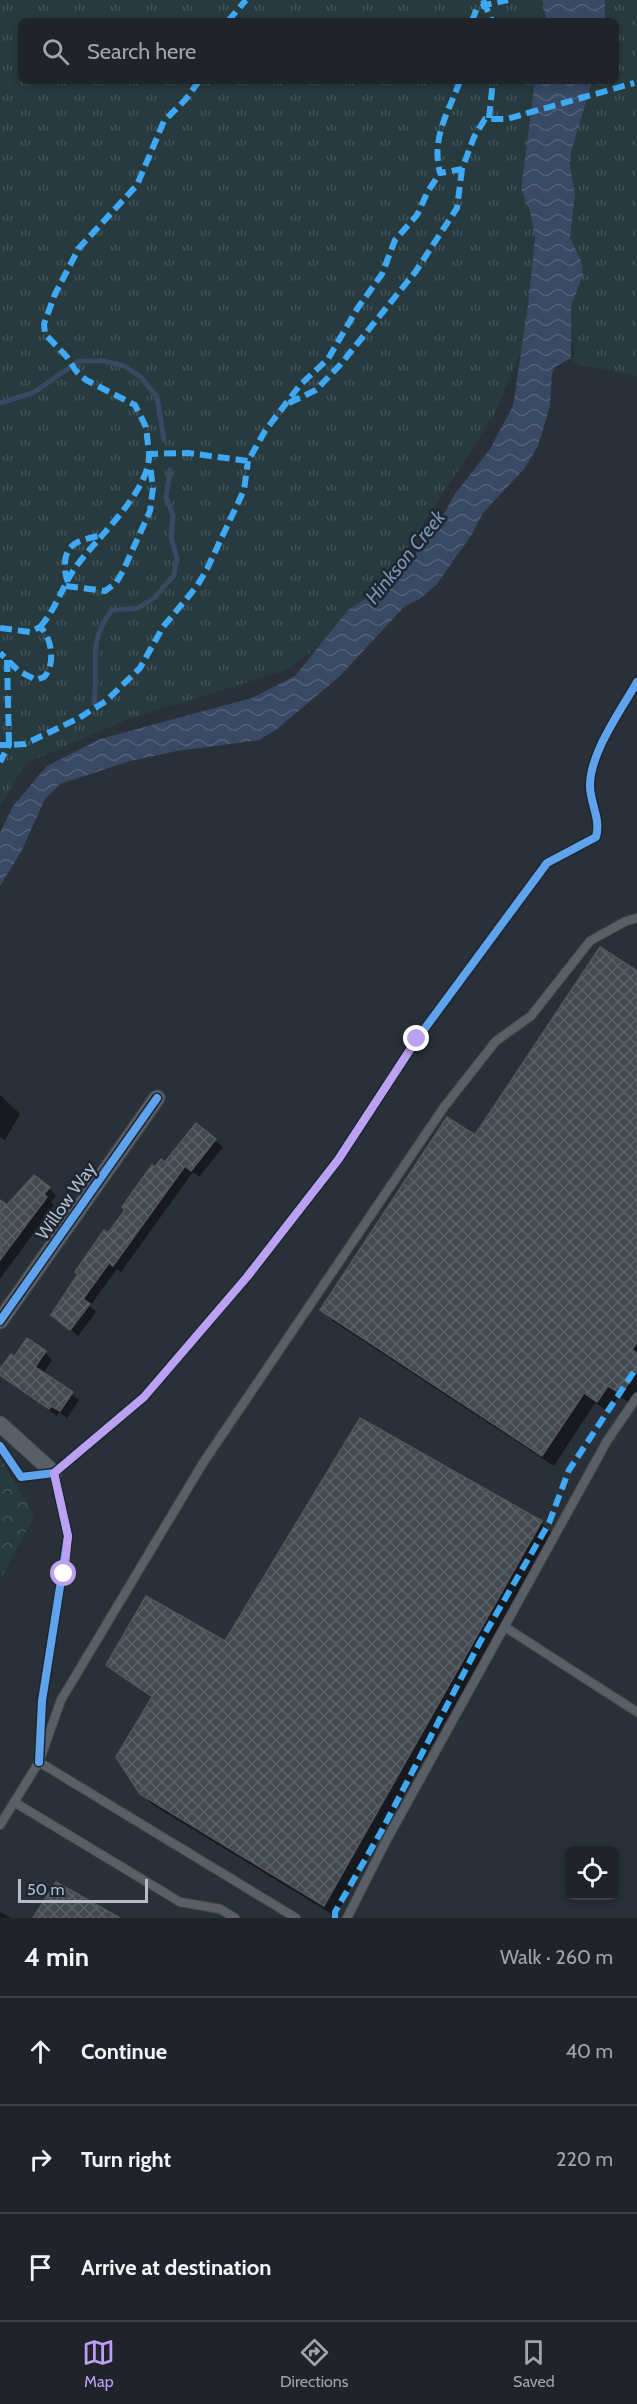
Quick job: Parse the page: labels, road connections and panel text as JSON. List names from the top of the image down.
{
  "streets": {
    "street": ["Willow Way"]
  },
  "water": ["Hinkson Creek"],
  "scale_bar": "50 m",
  "page": {
    "search": "Search here",
    "scale": "50 m",
    "heading": ["4 min", "Walk · 260 m"],
    "list": [
      ["Continue", "40 m"],
      ["Turn right", "220 m"],
      "Arrive at destination"
    ],
    "nav": ["Map", "Directions", "Saved"]
  }
}
